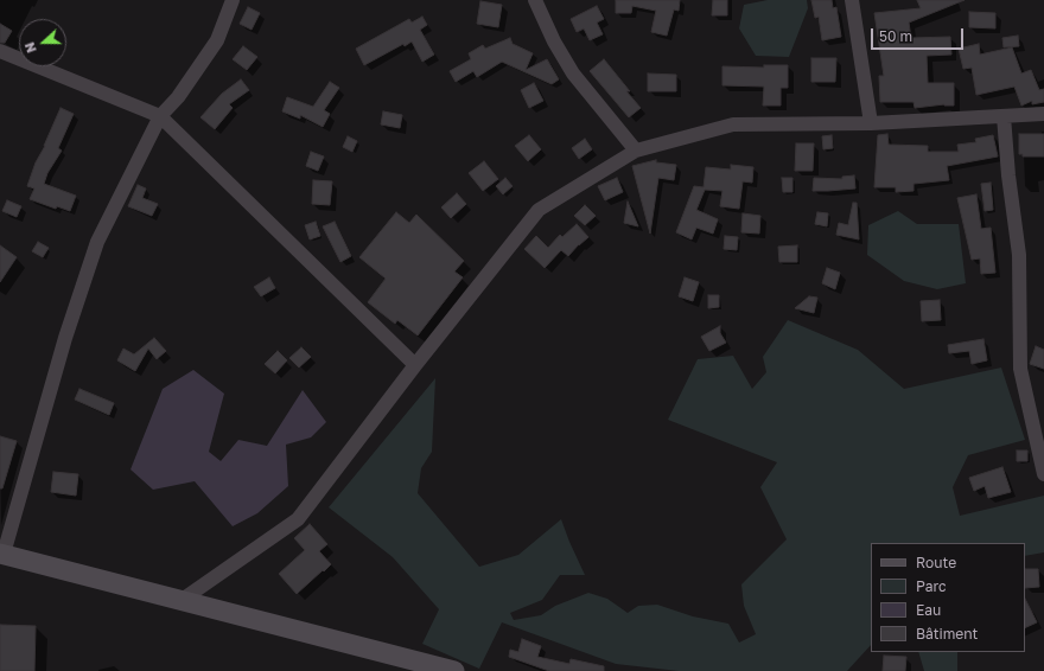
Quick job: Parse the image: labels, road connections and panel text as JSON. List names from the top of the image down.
{
  "legend": [
    "Route",
    "Parc",
    "Eau",
    "Bâtiment"
  ],
  "scale_bar": "50 m",
  "north": "left"
}
